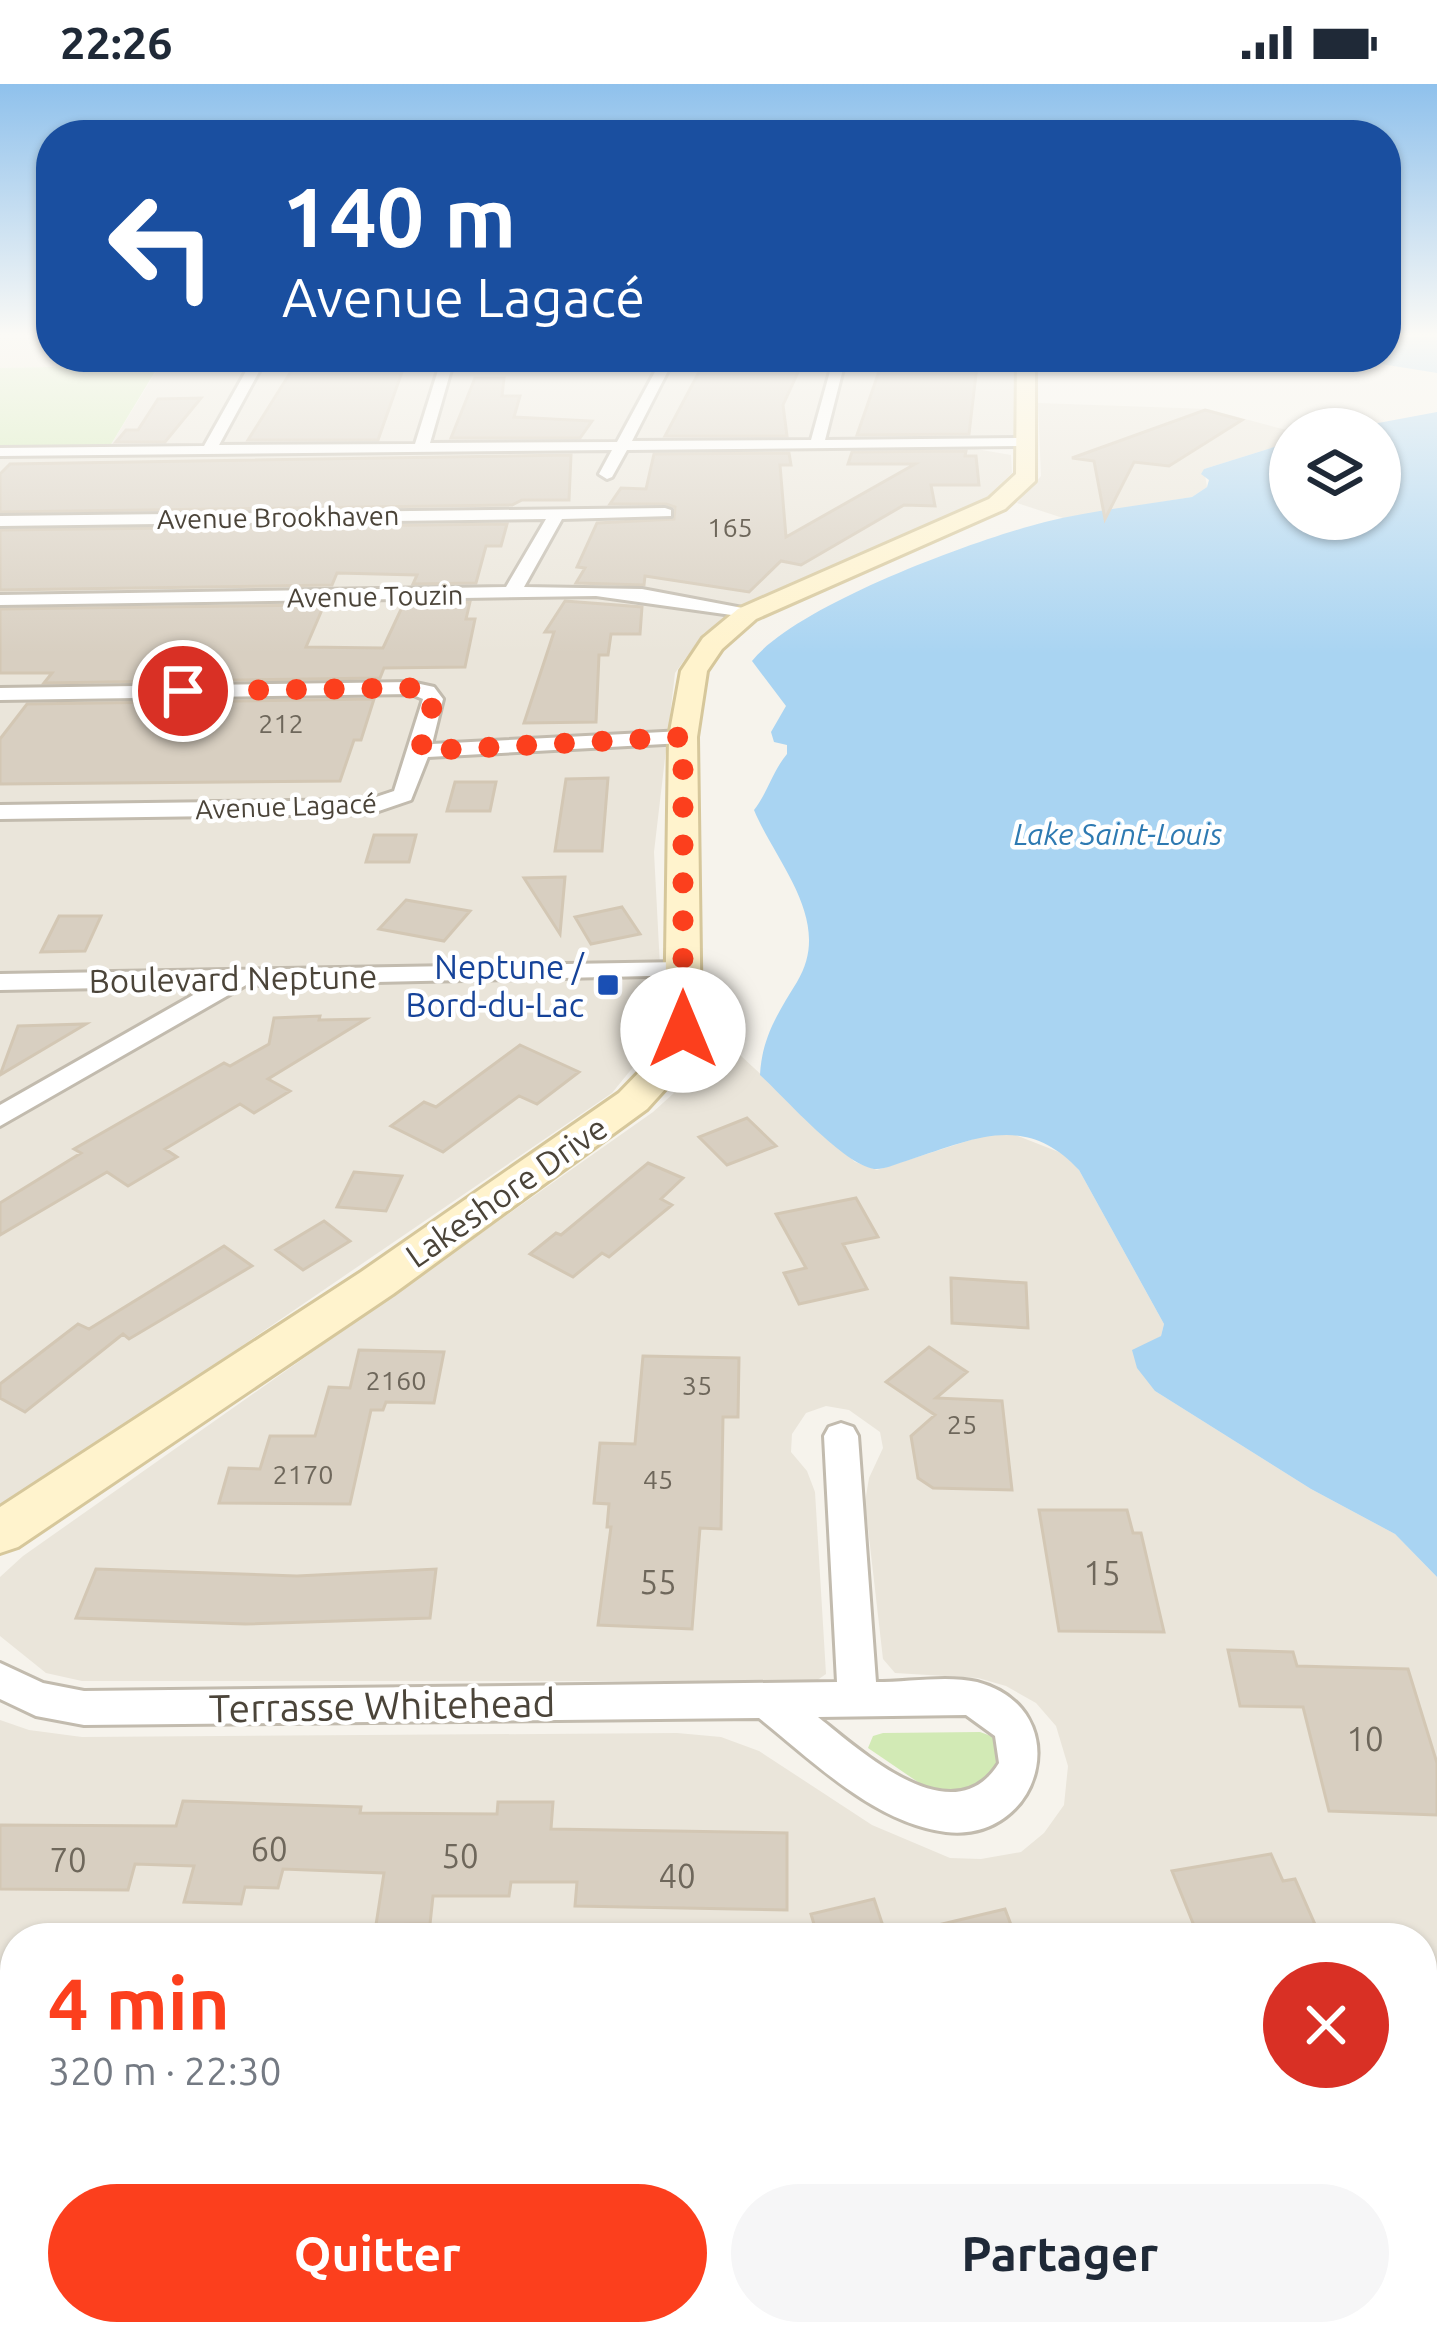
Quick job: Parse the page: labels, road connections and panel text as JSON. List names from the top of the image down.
{
  "streets": {
    "street": [
      "Avenue Brookhaven",
      "Avenue Touzin",
      "Avenue Lagacé",
      "Boulevard Neptune",
      "Lakeshore Drive",
      "Terrasse Whitehead"
    ]
  },
  "crossings": [
    ["Avenue Touzin", "Lakeshore Drive"],
    ["Boulevard Neptune", "Lakeshore Drive"]
  ],
  "water": ["Lake Saint-Louis"],
  "places": {
    "transit": ["Neptune / Bord-du-Lac"]
  },
  "house_numbers": [
    "165",
    "212",
    "2160",
    "35",
    "25",
    "2170",
    "45",
    "15",
    "55",
    "10",
    "60",
    "50",
    "70",
    "40"
  ],
  "page": {
    "status": "22:26",
    "turn": ["140 m", "Avenue Lagacé"],
    "heading": ["4 min", "320 m · 22:30"],
    "buttons": ["Quitter", "Partager"]
  }
}
